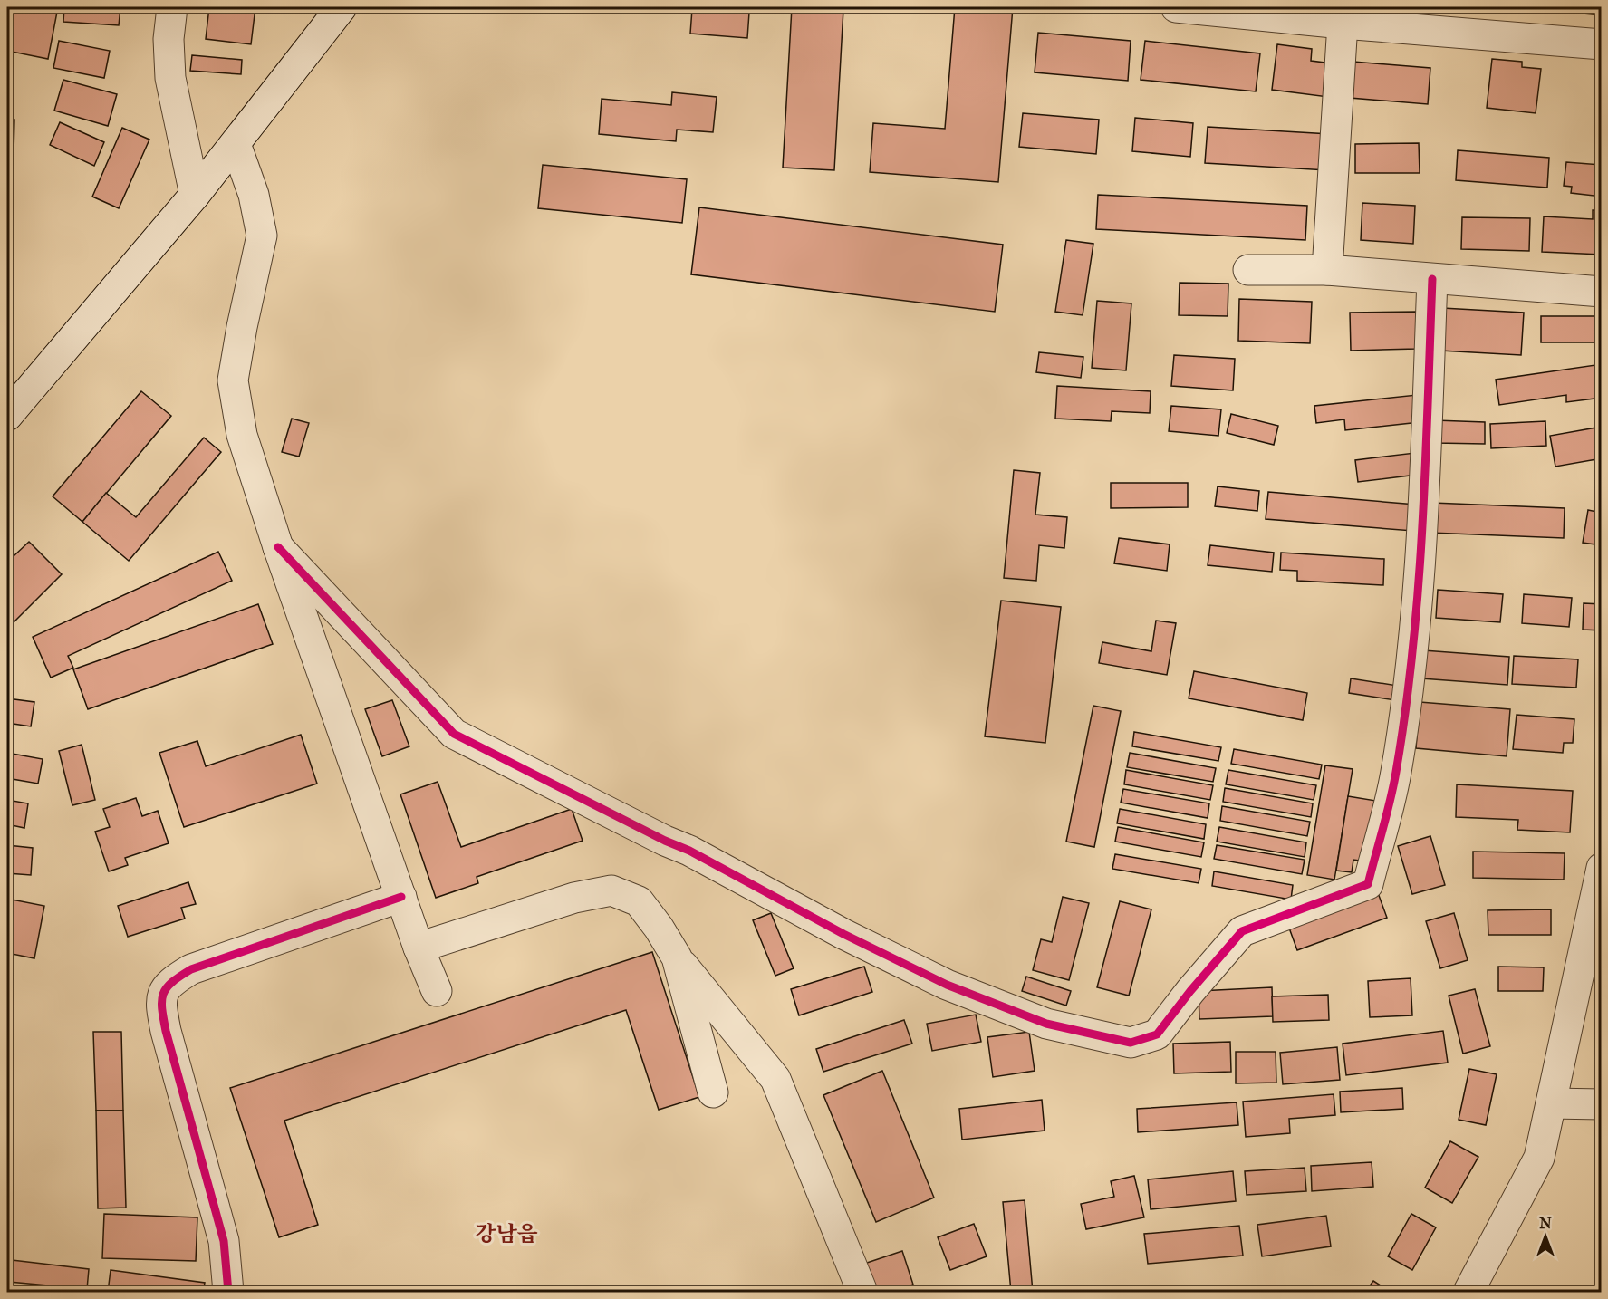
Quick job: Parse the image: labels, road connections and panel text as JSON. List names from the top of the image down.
{
  "districts": ["강남읍"],
  "north": "top"
}
